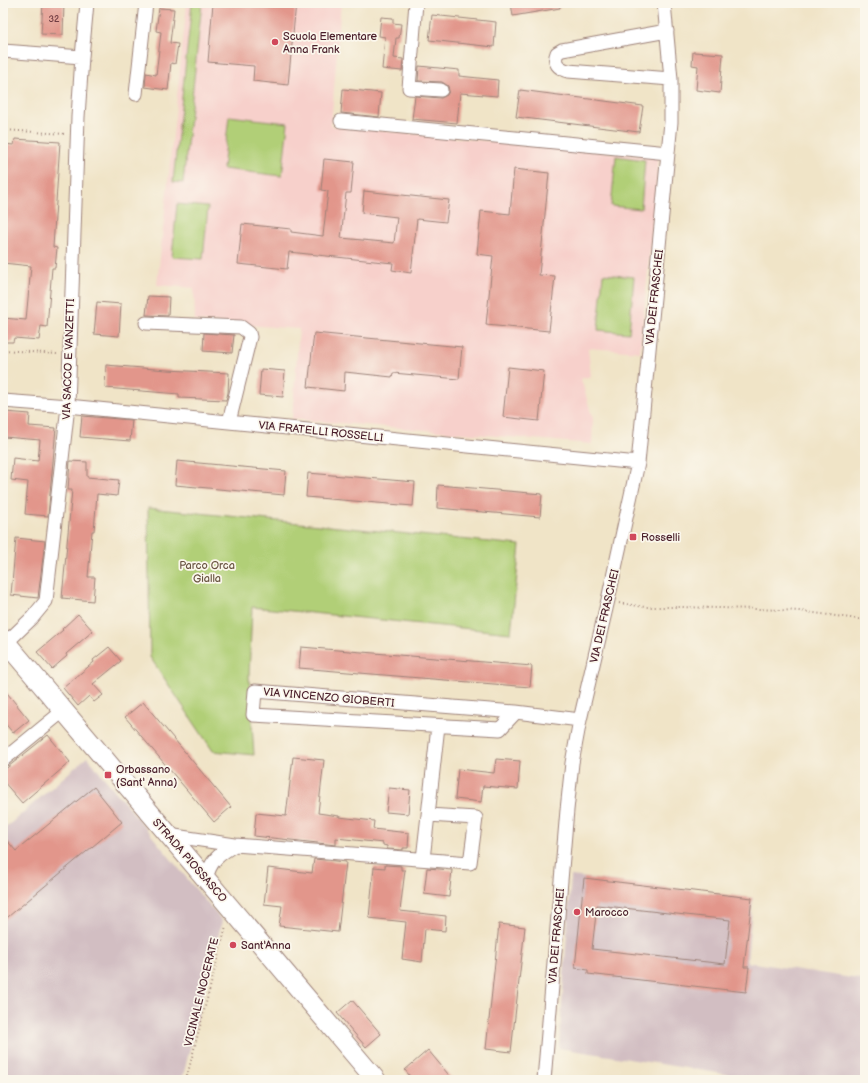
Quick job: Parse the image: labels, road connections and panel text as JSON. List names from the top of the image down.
{
  "streets": {
    "street": [
      "VIA DEI FRASCHEI",
      "VIA SACCO E VANZETTI",
      "VIA FRATELLI ROSSELLI",
      "VIA VINCENZO GIOBERTI",
      "STRADA PIOSSASCO"
    ],
    "path": ["VICINALE NOCERATE"]
  },
  "crossings": [
    ["VIA DEI FRASCHEI", "VIA FRATELLI ROSSELLI"],
    ["VIA DEI FRASCHEI", "VIA VINCENZO GIOBERTI"],
    ["VIA SACCO E VANZETTI", "VIA FRATELLI ROSSELLI"],
    ["VIA SACCO E VANZETTI", "STRADA PIOSSASCO"],
    ["STRADA PIOSSASCO", "VICINALE NOCERATE"]
  ],
  "parks": ["Parco Orca Gialla"],
  "places": {
    "other": ["Scuola Elementare Anna Frank", "Marocco", "Sant'Anna"],
    "transit": ["Rosselli", "Orbassano (Sant' Anna)"]
  },
  "house_numbers": ["32"]
}
